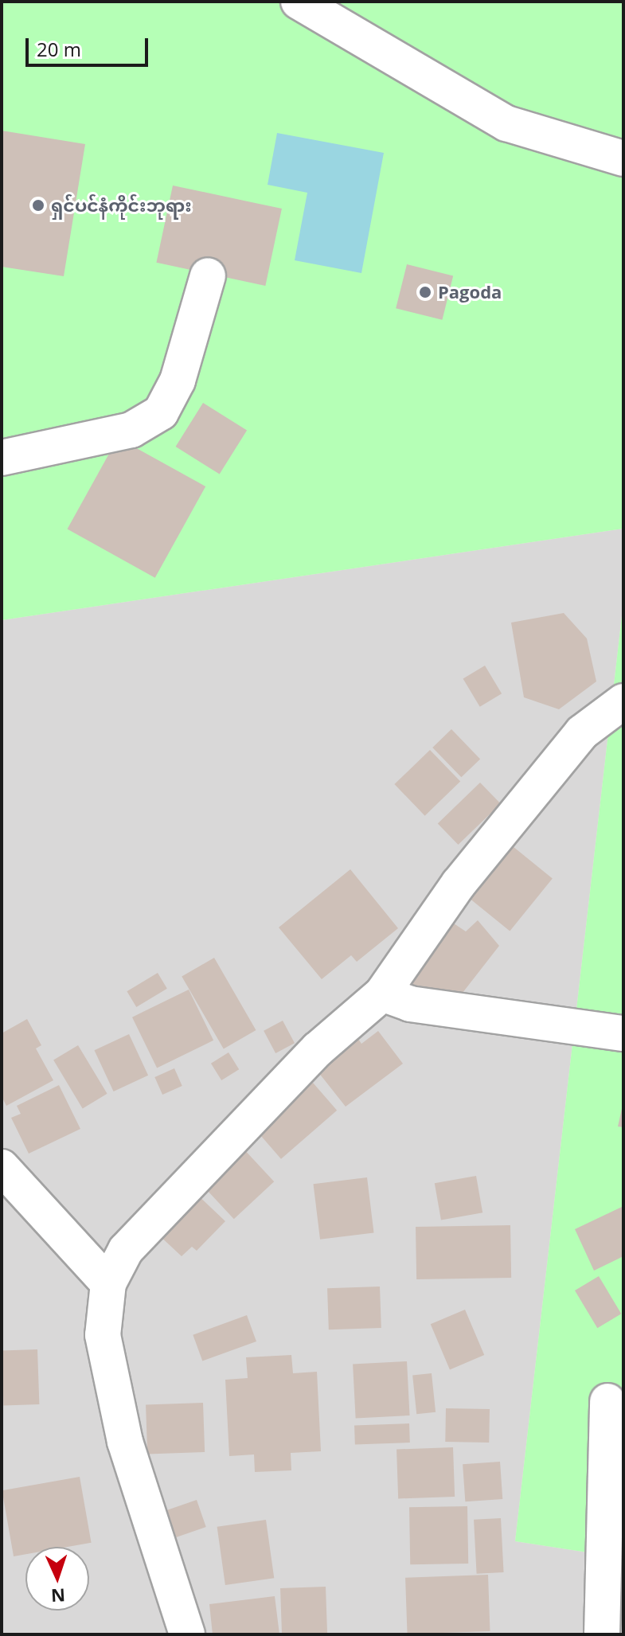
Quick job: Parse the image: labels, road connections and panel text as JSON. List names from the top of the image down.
{
  "places": ["ရှင်ပင်နံကိုင်းဘုရား", "Pagoda"],
  "scale_bar": "20 m",
  "north": "bottom"
}
